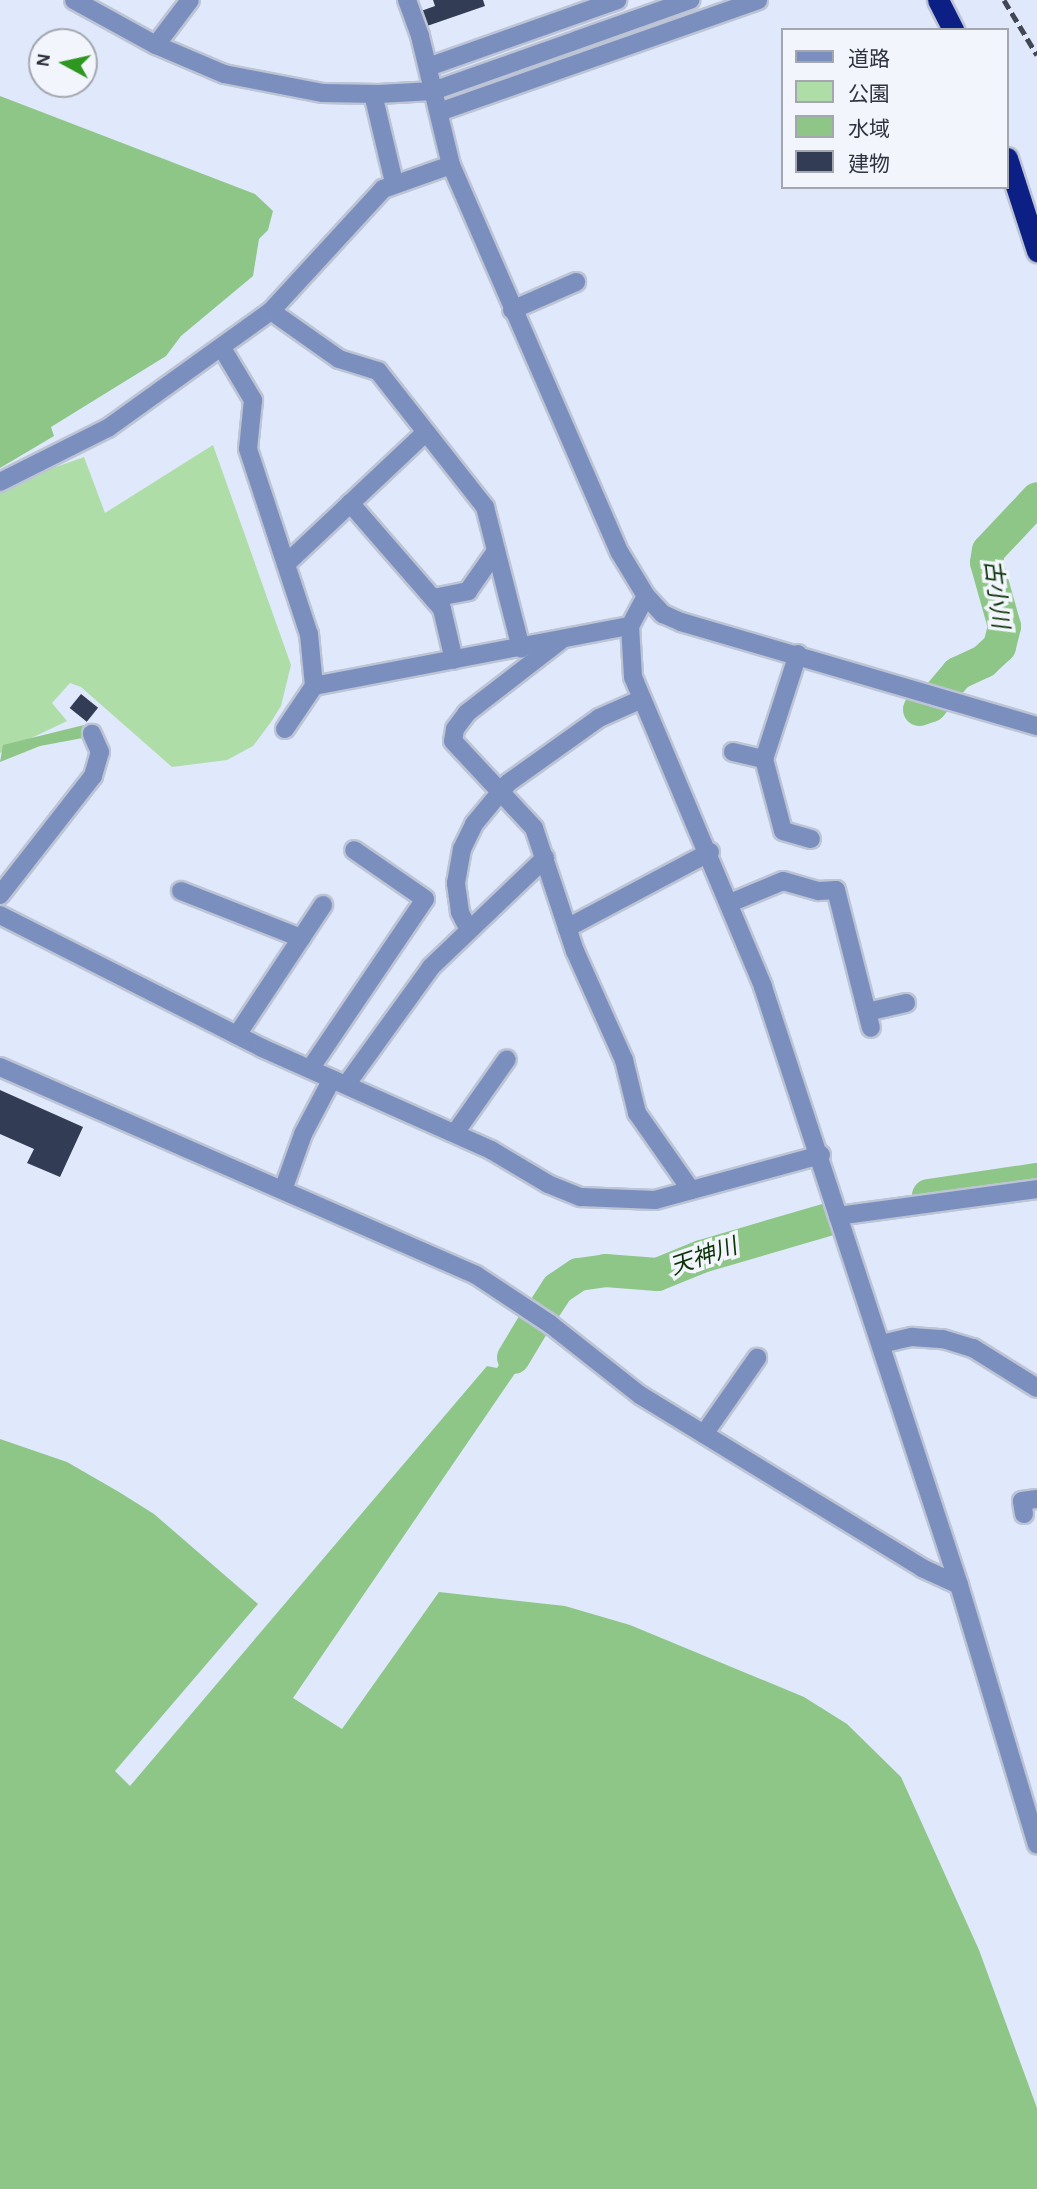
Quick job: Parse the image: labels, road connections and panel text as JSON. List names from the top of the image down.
{
  "water": ["古小川", "天神川"],
  "legend": [
    "道路",
    "公園",
    "水域",
    "建物"
  ],
  "north": "left"
}
